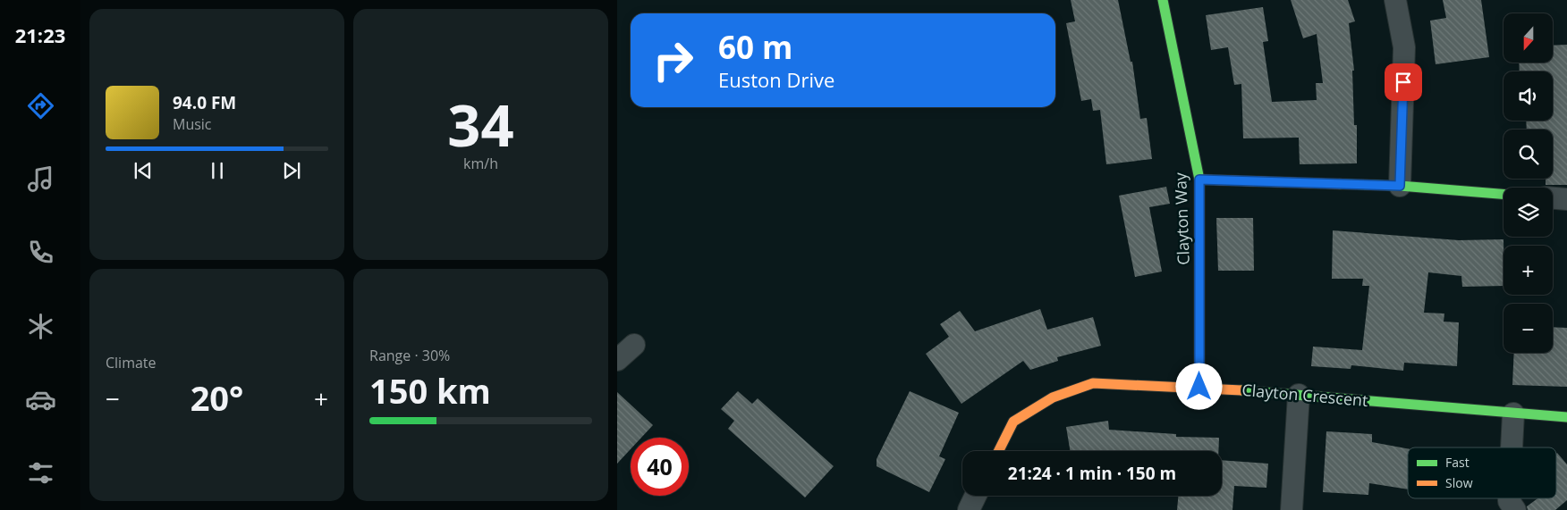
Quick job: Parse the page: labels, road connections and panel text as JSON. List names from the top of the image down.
{
  "streets": {
    "street": ["Clayton Way", "Clayton Crescent"]
  },
  "crossings": [
    ["Clayton Way", "Clayton Crescent"]
  ],
  "legend": ["Fast", "Slow"],
  "north": "bottom",
  "page": {
    "tabs": "21:23",
    "tile": [
      ["34", "km/h"],
      "Climate",
      ["Range · 30%", "150 km"]
    ],
    "map_buttons": ["+", "−"],
    "turn": ["60 m", "Euston Drive"],
    "song": ["94.0 FM", "Music"],
    "heat": ["−", "20°", "+"],
    "limit": "40",
    "trip": "21:24 · 1 min · 150 m"
  }
}
